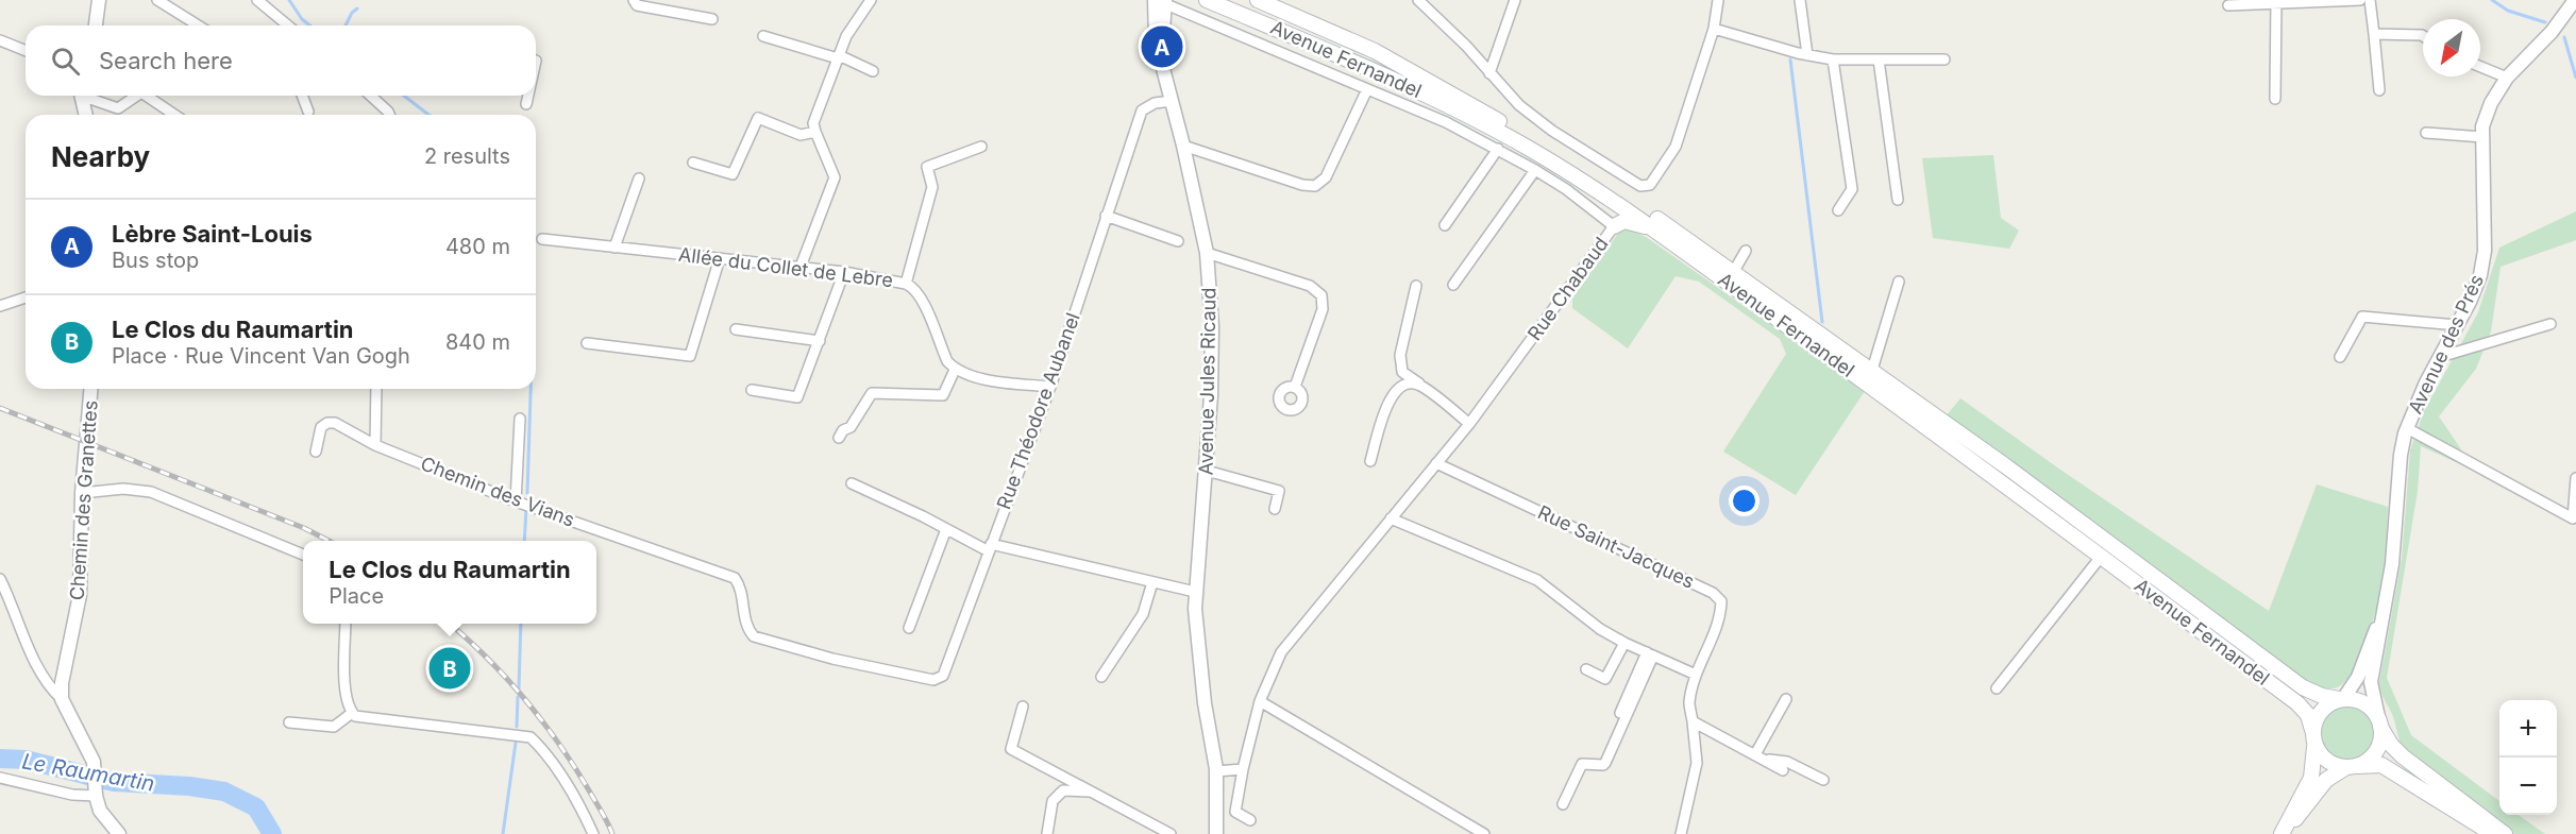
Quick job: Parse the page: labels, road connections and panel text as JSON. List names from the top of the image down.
{
  "streets": {
    "main road": ["Avenue Fernandel"],
    "street": [
      "Allée du Collet de Lebre",
      "Rue Chabaud",
      "Avenue des Prés",
      "Avenue Jules Ricaud",
      "Rue Théodore Aubanel",
      "Chemin des Vians",
      "Chemin des Granettes",
      "Rue Saint-Jacques"
    ]
  },
  "crossings": [
    ["Avenue Fernandel", "Avenue des Prés"],
    ["Rue Chabaud", "Avenue Jules Ricaud"],
    ["Rue Chabaud", "Rue Saint-Jacques"],
    ["Avenue Jules Ricaud", "Rue Théodore Aubanel"],
    ["Rue Théodore Aubanel", "Chemin des Vians"]
  ],
  "water": ["Le Raumartin"],
  "north": "bottom left",
  "page": {
    "pins": ["A", "B"],
    "search": "Search here",
    "heading": ["Nearby", "2 results"],
    "list": [
      {
        "mark": "A",
        "name": "Lèbre Saint-Louis",
        "note": "Bus stop",
        "value": "480 m"
      },
      {
        "mark": "B",
        "name": "Le Clos du Raumartin",
        "note": "Place · Rue Vincent Van Gogh",
        "value": "840 m"
      }
    ],
    "popup": ["Le Clos du Raumartin", "Place"],
    "map_buttons": ["+", "−"]
  }
}
